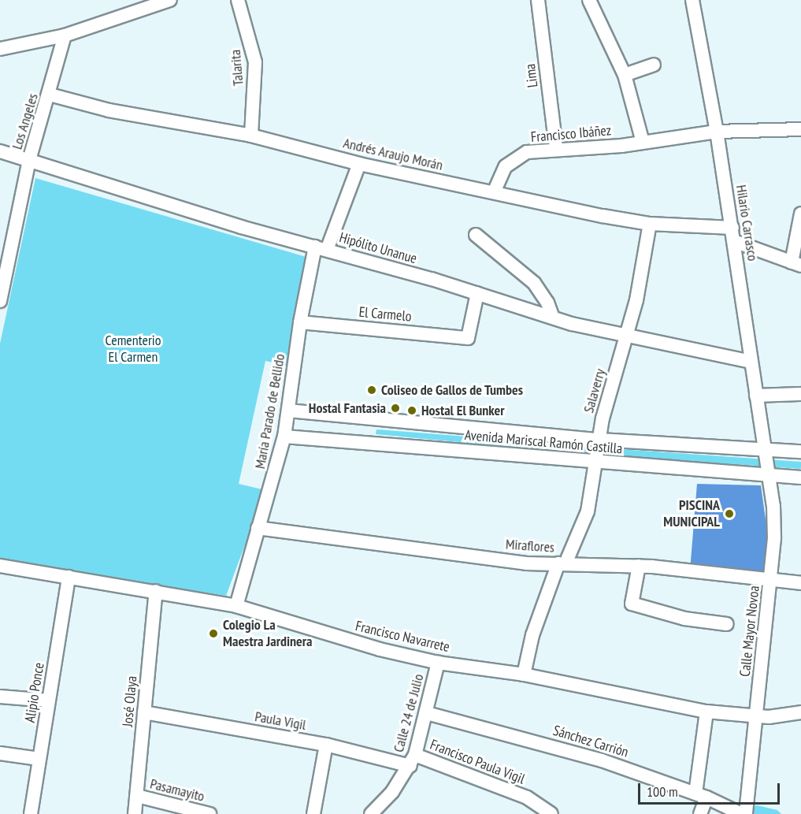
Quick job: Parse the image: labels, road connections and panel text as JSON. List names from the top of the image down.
{
  "streets": {
    "street": [
      "Talarita",
      "Lima",
      "Los Angeles",
      "Francisco Ibáñez",
      "Andrés Araujo Morán",
      "Hilario Carrasco",
      "Hipólito Unanue",
      "El Carmelo",
      "Salaverry",
      "María Parado de Bellido",
      "Avenida Mariscal Ramón Castilla",
      "Miraflores",
      "Calle Mayor Novoa",
      "Francisco Navarrete",
      "Alipio Ponce",
      "José Olaya",
      "Calle 24 de Julio",
      "Paula Vigil",
      "Sánchez Carrión",
      "Francisco Paula Vigil",
      "Pasamayito"
    ]
  },
  "crossings": [
    ["Talarita", "Andrés Araujo Morán"],
    ["Lima", "Francisco Ibáñez"],
    ["Los Angeles", "Andrés Araujo Morán"],
    ["Los Angeles", "Hipólito Unanue"],
    ["Francisco Ibáñez", "Andrés Araujo Morán"],
    ["Francisco Ibáñez", "Hilario Carrasco"],
    ["Andrés Araujo Morán", "Hilario Carrasco"],
    ["Andrés Araujo Morán", "Salaverry"],
    ["Andrés Araujo Morán", "María Parado de Bellido"],
    ["Hilario Carrasco", "Hipólito Unanue"],
    ["Hilario Carrasco", "Avenida Mariscal Ramón Castilla"],
    ["Hilario Carrasco", "Calle Mayor Novoa"],
    ["Hipólito Unanue", "El Carmelo"],
    ["Hipólito Unanue", "Salaverry"],
    ["Hipólito Unanue", "María Parado de Bellido"],
    ["El Carmelo", "María Parado de Bellido"],
    ["Salaverry", "Avenida Mariscal Ramón Castilla"],
    ["Salaverry", "Miraflores"],
    ["Salaverry", "Francisco Navarrete"],
    ["María Parado de Bellido", "Avenida Mariscal Ramón Castilla"],
    ["María Parado de Bellido", "Miraflores"],
    ["María Parado de Bellido", "Francisco Navarrete"],
    ["Avenida Mariscal Ramón Castilla", "Calle Mayor Novoa"],
    ["Miraflores", "Calle Mayor Novoa"],
    ["Calle Mayor Novoa", "Francisco Navarrete"],
    ["Francisco Navarrete", "Alipio Ponce"],
    ["Francisco Navarrete", "José Olaya"],
    ["Francisco Navarrete", "Calle 24 de Julio"],
    ["José Olaya", "Paula Vigil"],
    ["José Olaya", "Pasamayito"],
    ["Calle 24 de Julio", "Paula Vigil"],
    ["Calle 24 de Julio", "Sánchez Carrión"],
    ["Calle 24 de Julio", "Francisco Paula Vigil"],
    ["Paula Vigil", "Francisco Paula Vigil"]
  ],
  "parks": ["Cementerio El Carmen"],
  "places": [
    "Coliseo de Gallos de Tumbes",
    "Hostal Fantasia",
    "Hostal El Bunker",
    "PISCINA MUNICIPAL",
    "Colegio La Maestra Jardinera"
  ],
  "scale_bar": "100 m"
}
